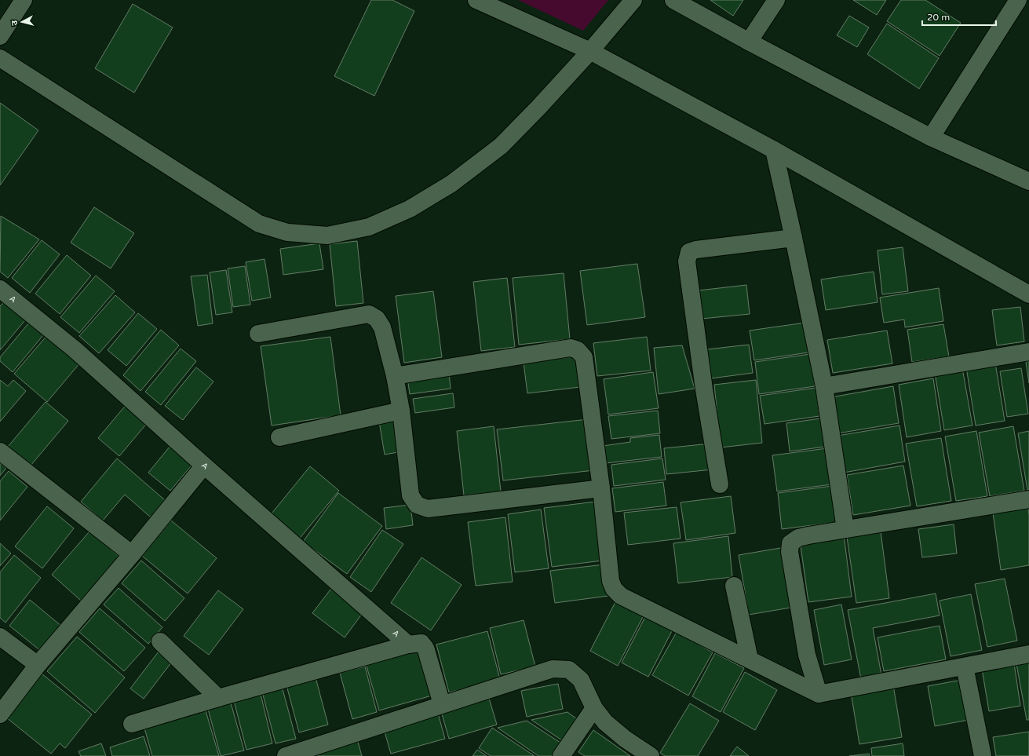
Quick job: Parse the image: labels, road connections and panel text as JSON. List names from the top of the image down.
{
  "streets": {
    "street": ["A"]
  },
  "scale_bar": "20 m",
  "north": "left"
}
